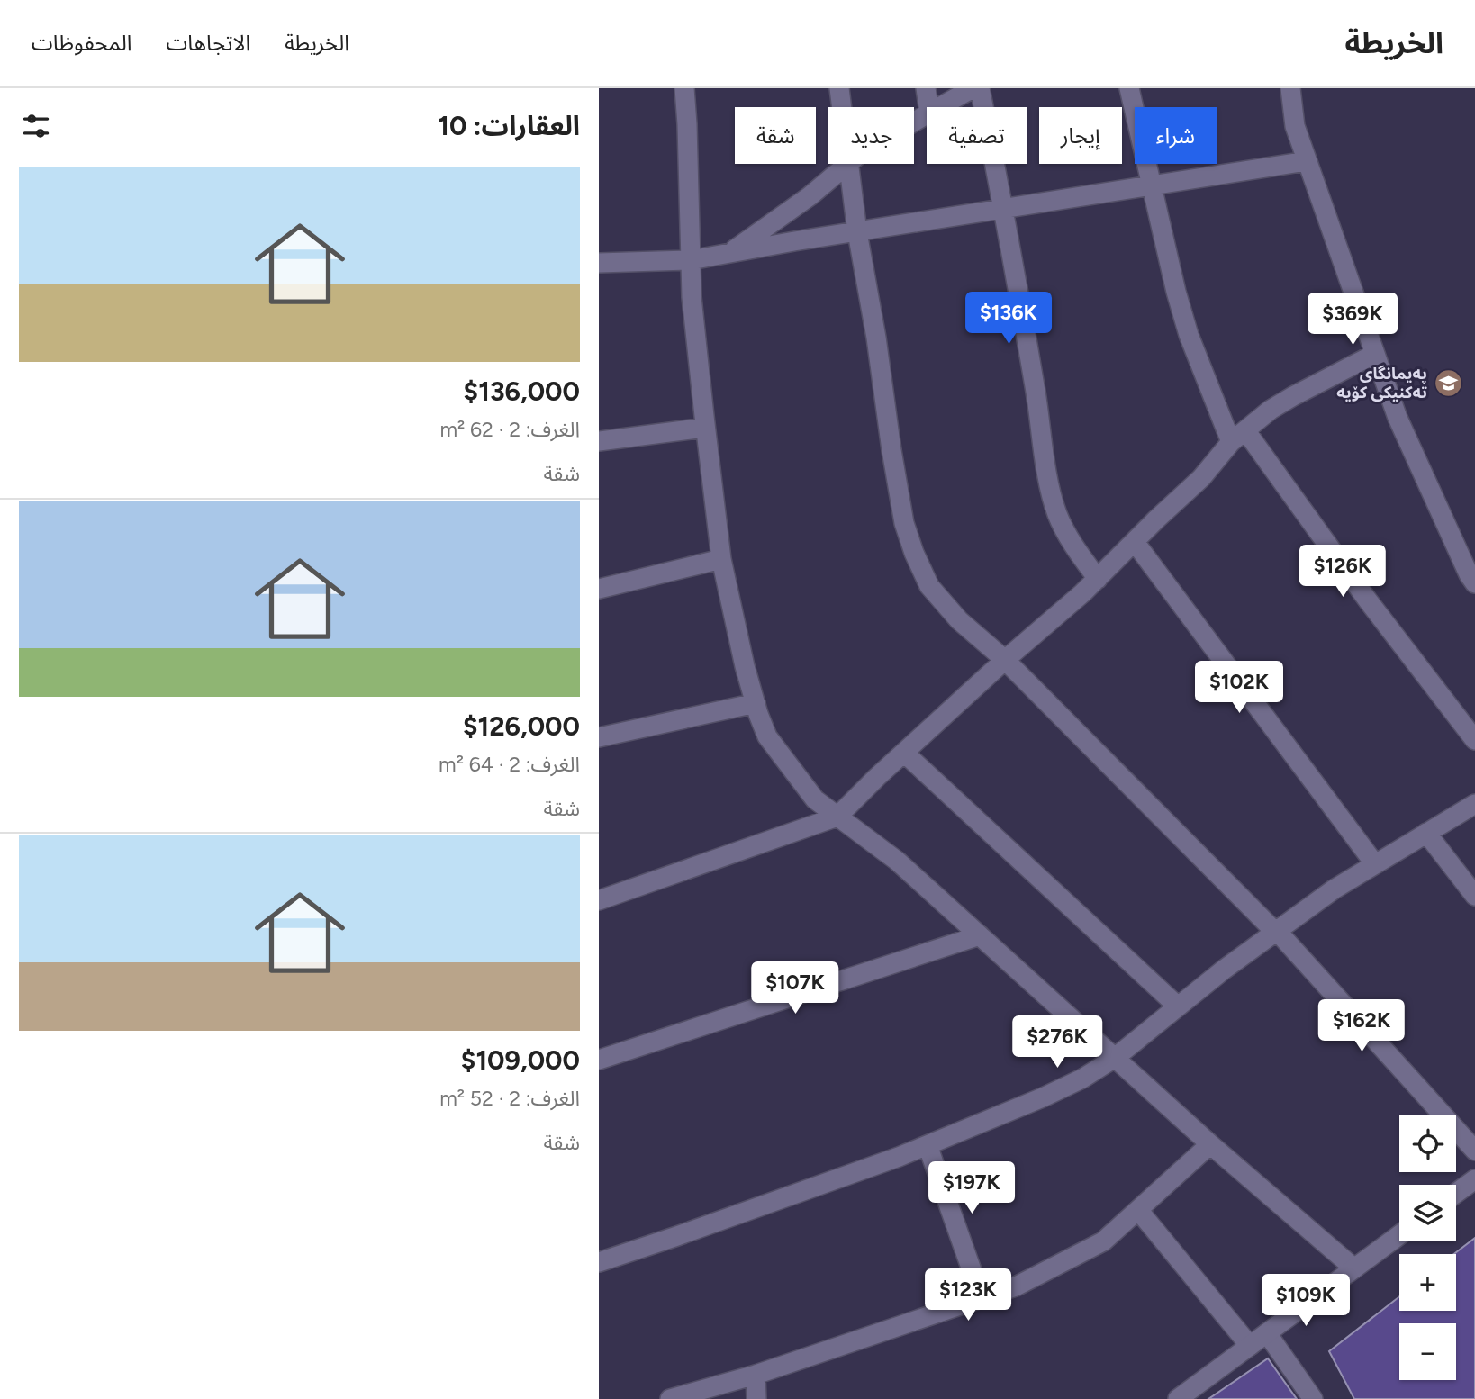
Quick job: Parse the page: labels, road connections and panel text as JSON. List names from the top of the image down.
{
  "places": {
    "school or university": ["په‌یمانگای ته‌كنیكی كۆیه‌"]
  },
  "page": {
    "header": "الخريطة",
    "nav": ["الخريطة", "الاتجاهات", "المحفوظات"],
    "heading": "العقارات: 10",
    "chip": [
      "شراء",
      "إيجار",
      "تصفية",
      "جديد",
      "شقة"
    ],
    "list": [
      {
        "name": "$136,000",
        "note": "الغرف: 2 · 62 m² · شقة"
      },
      {
        "name": "$126,000",
        "note": "الغرف: 2 · 64 m² · شقة"
      },
      {
        "name": "$109,000",
        "note": "الغرف: 2 · 52 m² · شقة"
      }
    ],
    "price": [
      "$136K",
      "$369K",
      "$126K",
      "$102K",
      "$107K",
      "$162K",
      "$276K",
      "$197K",
      "$123K",
      "$109K"
    ],
    "map_buttons": ["+", "−"]
  }
}
